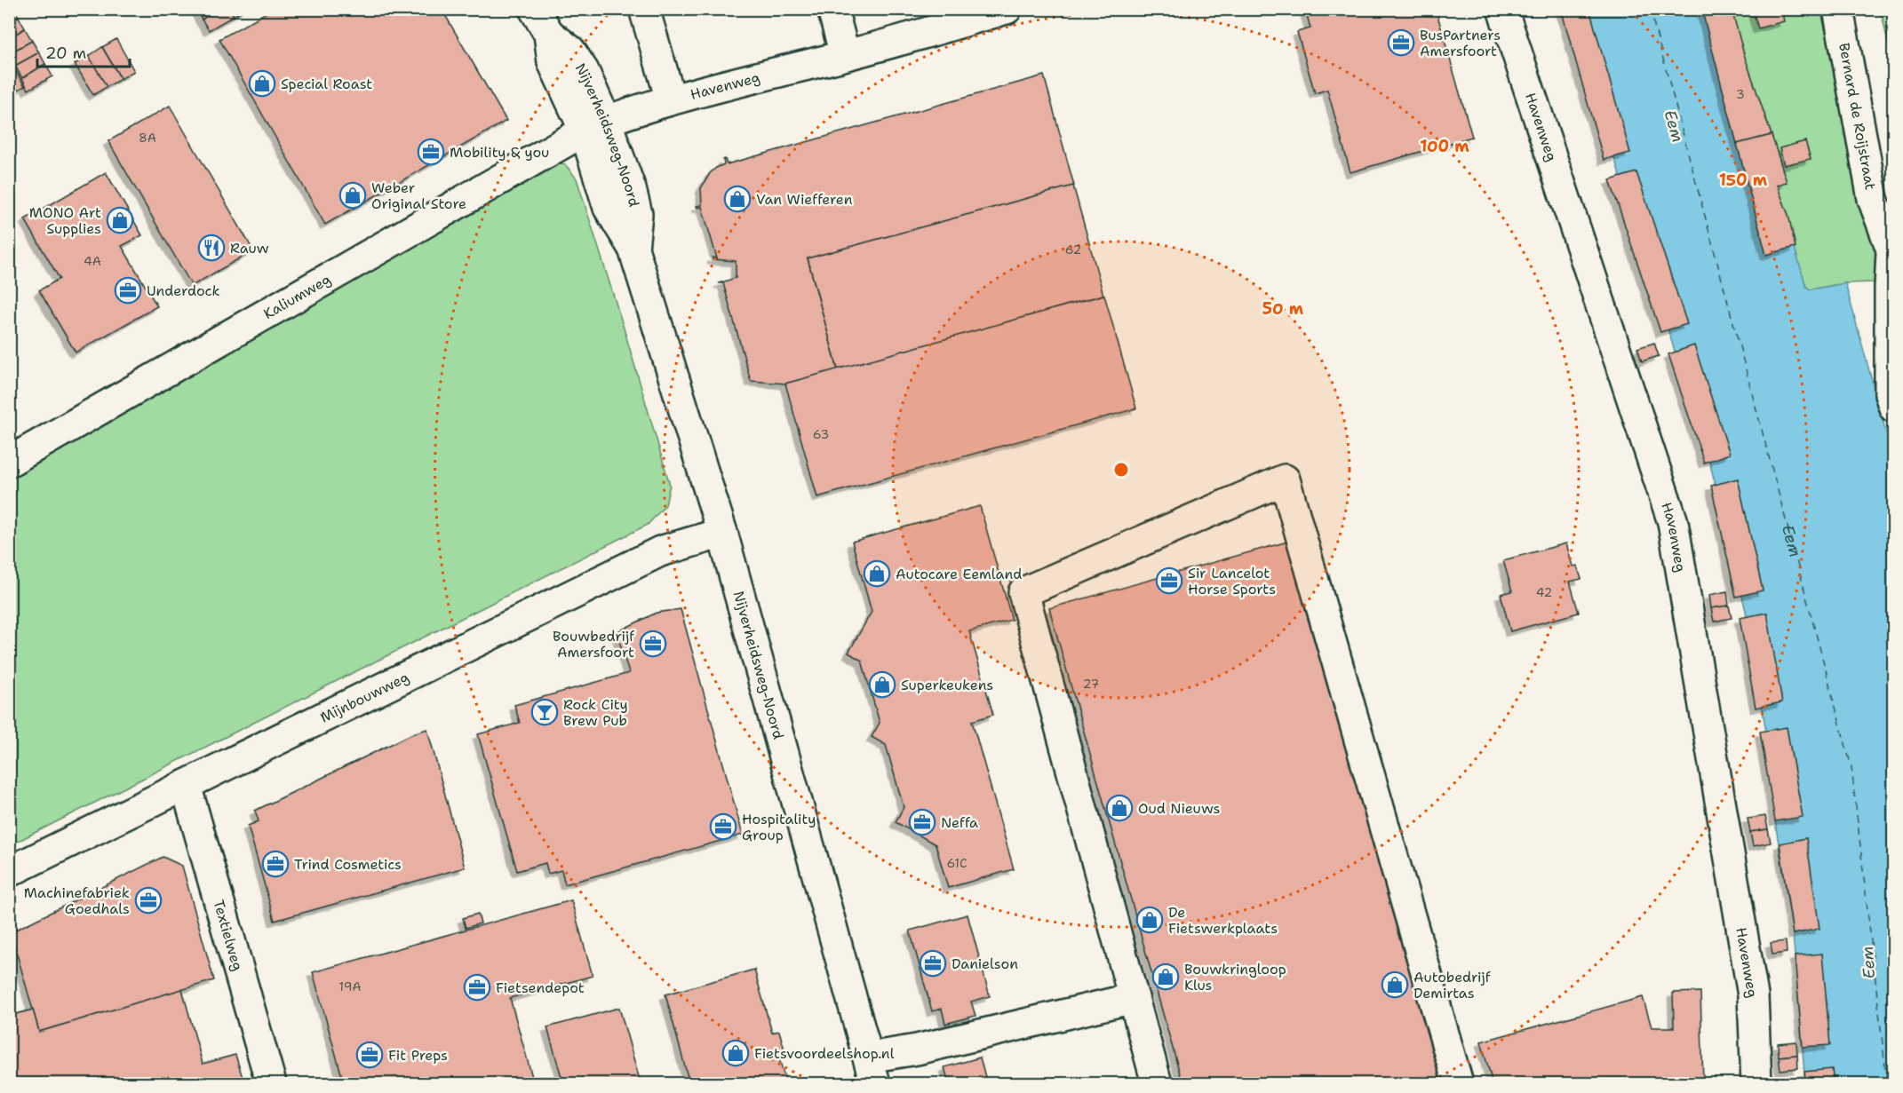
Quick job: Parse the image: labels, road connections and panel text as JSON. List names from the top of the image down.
{
  "streets": {
    "street": [
      "Havenweg",
      "Bernard de Roijstraat",
      "Nijverheidsweg-Noord",
      "Kaliumweg",
      "Mijnbouwweg",
      "Textielweg"
    ]
  },
  "crossings": [
    ["Havenweg", "Nijverheidsweg-Noord"],
    ["Havenweg", "Kaliumweg"],
    ["Nijverheidsweg-Noord", "Kaliumweg"],
    ["Nijverheidsweg-Noord", "Mijnbouwweg"],
    ["Mijnbouwweg", "Textielweg"]
  ],
  "water": ["Eem"],
  "places": {
    "office": [
      "BusPartners Amersfoort",
      "Mobility & you",
      "Underdock",
      "Sir Lancelot Horse Sports",
      "Bouwbedrijf Amersfoort",
      "Neffa",
      "Hospitality Group",
      "Trind Cosmetics",
      "Machinefabriek Goedhals",
      "Danielson",
      "Fietsendepot",
      "Fit Preps"
    ],
    "shop": [
      "Special Roast",
      "Weber Original Store",
      "Van Wiefferen",
      "MONO Art Supplies",
      "Autocare Eemland",
      "Superkeukens",
      "Oud Nieuws",
      "De Fietswerkplaats",
      "Bouwkringloop Klus",
      "Autobedrijf Demirtas",
      "Fietsvoordeelshop.nl"
    ],
    "restaurant": ["Rauw"],
    "bar": ["Rock City Brew Pub"]
  },
  "house_numbers": [
    "3",
    "8A",
    "62",
    "4A",
    "63",
    "42",
    "27",
    "61C",
    "19A"
  ],
  "scale_bar": "20 m",
  "rings": ["100 m", "150 m", "50 m"]
}
